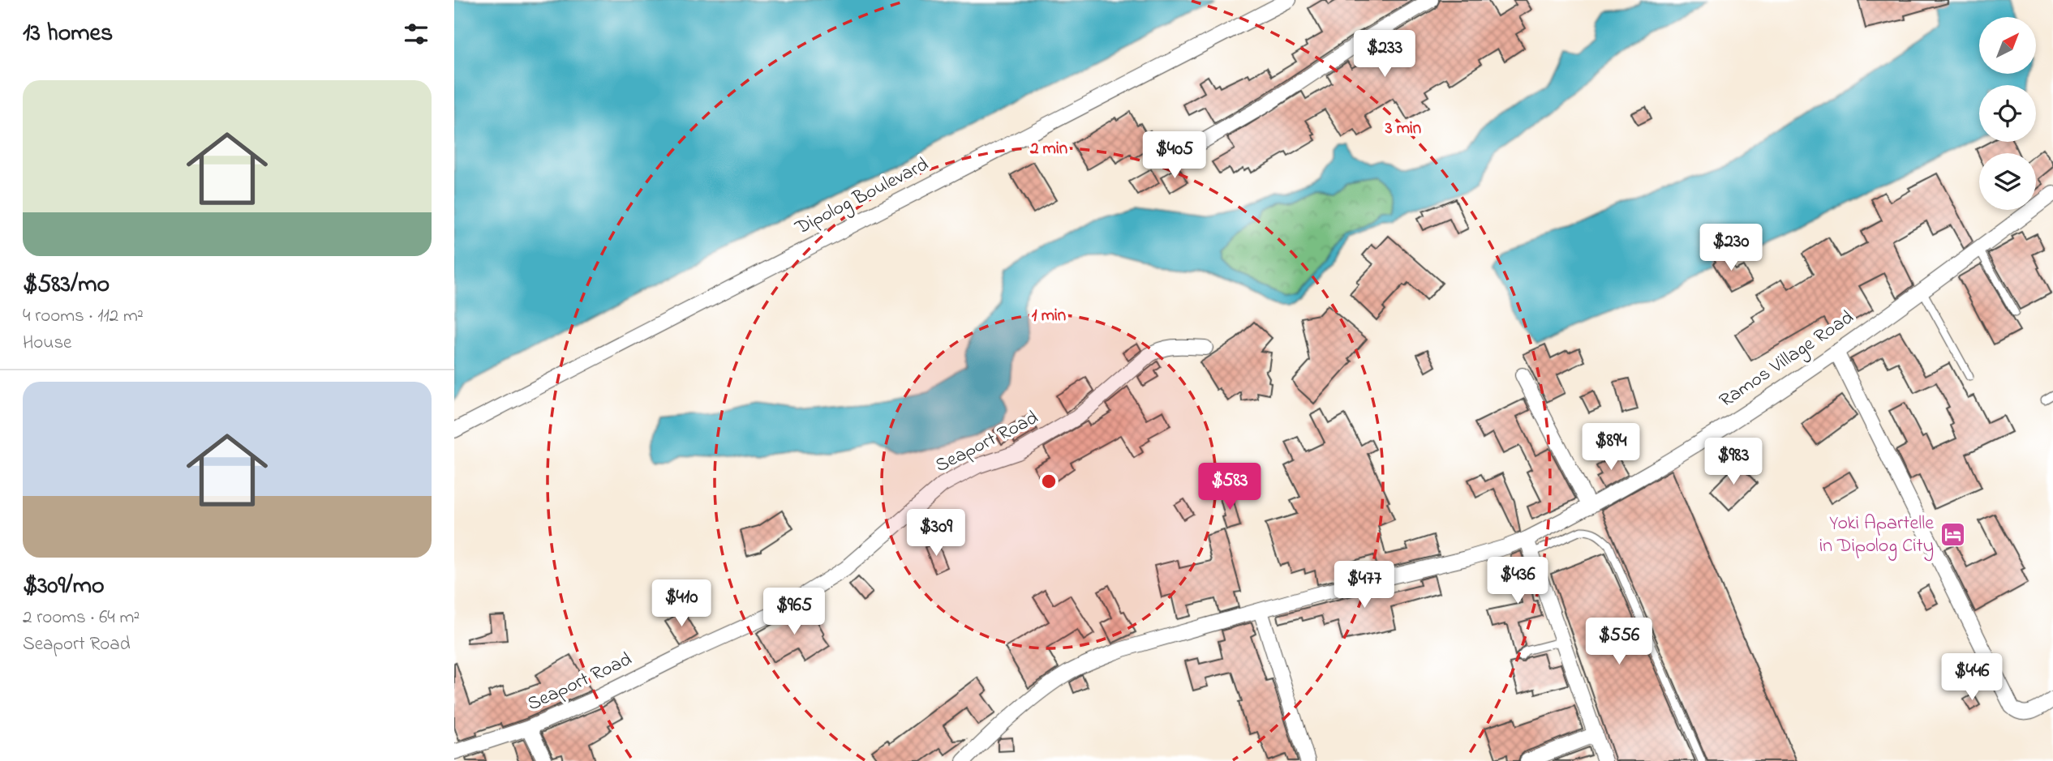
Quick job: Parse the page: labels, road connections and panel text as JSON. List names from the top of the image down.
{
  "streets": {
    "street": ["Dipolog Boulevard", "Ramos Village Road", "Seaport Road"]
  },
  "places": {
    "hotel": ["Yoki Apartelle in Dipolog City"]
  },
  "north": "top right",
  "page": {
    "heading": "13 homes",
    "price": [
      "$233",
      "$405",
      "$230",
      "$894",
      "$983",
      "$583",
      "$309",
      "$436",
      "$477",
      "$410",
      "$965",
      "$556",
      "$446"
    ],
    "list": [
      {
        "name": "$583/mo",
        "note": "4 rooms · 112 m² · House"
      },
      {
        "name": "$309/mo",
        "note": "2 rooms · 64 m² · Seaport Road"
      }
    ]
  },
  "rings": ["3 min", "2 min", "1 min"]
}
